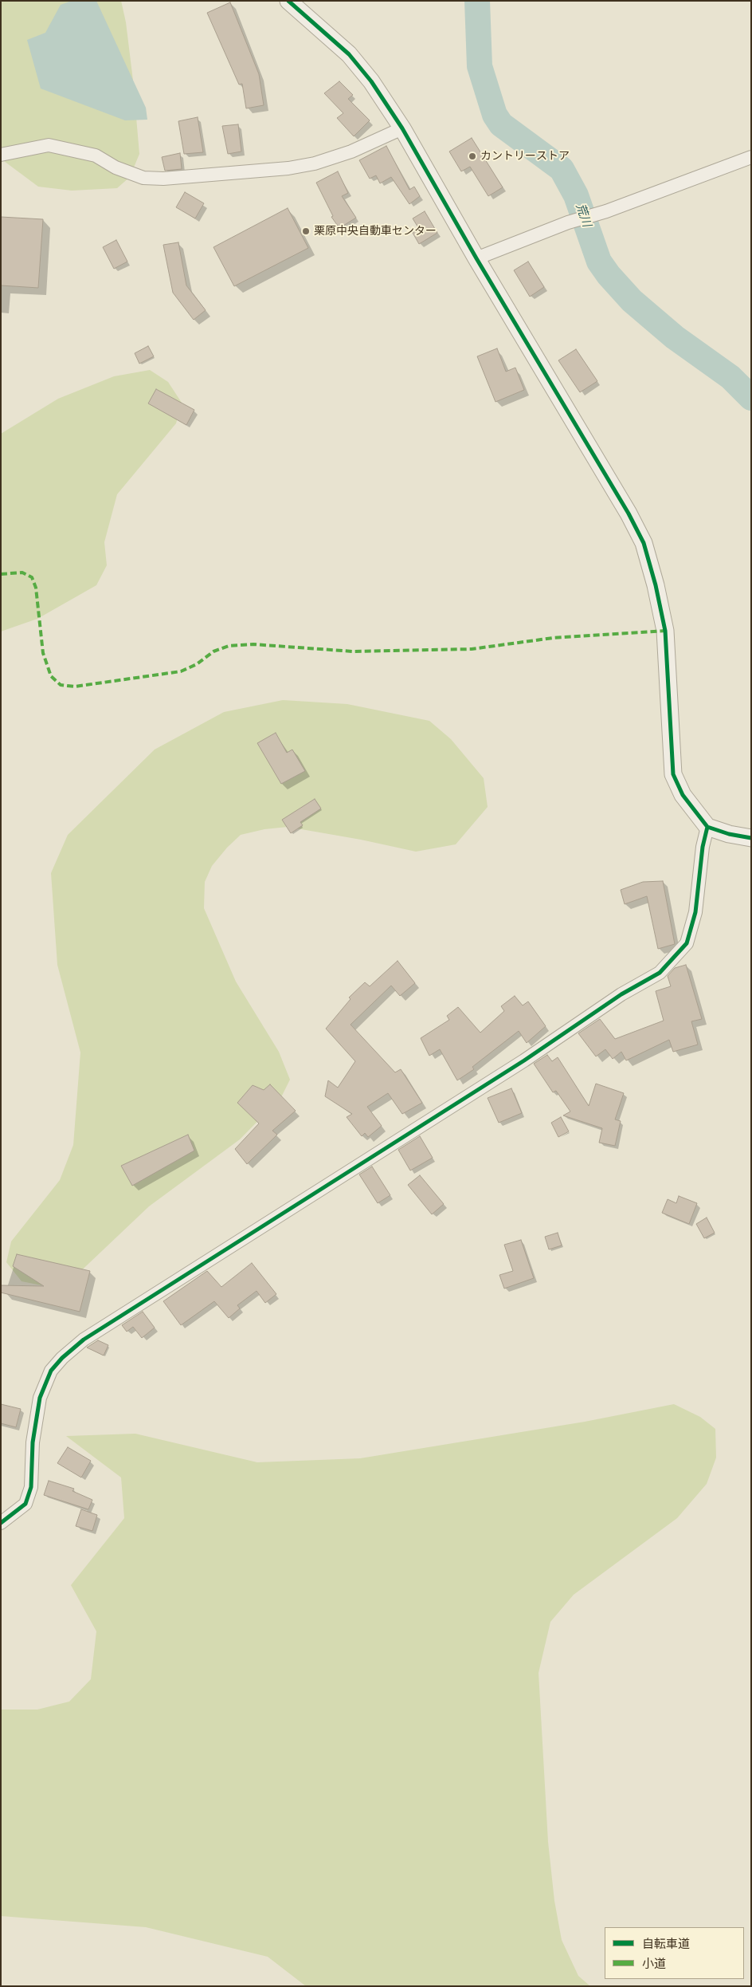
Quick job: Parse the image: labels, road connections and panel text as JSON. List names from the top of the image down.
{
  "water": ["荒川"],
  "places": ["カントリーストア", "栗原中央自動車センター"],
  "legend": ["自転車道", "小道"]
}
